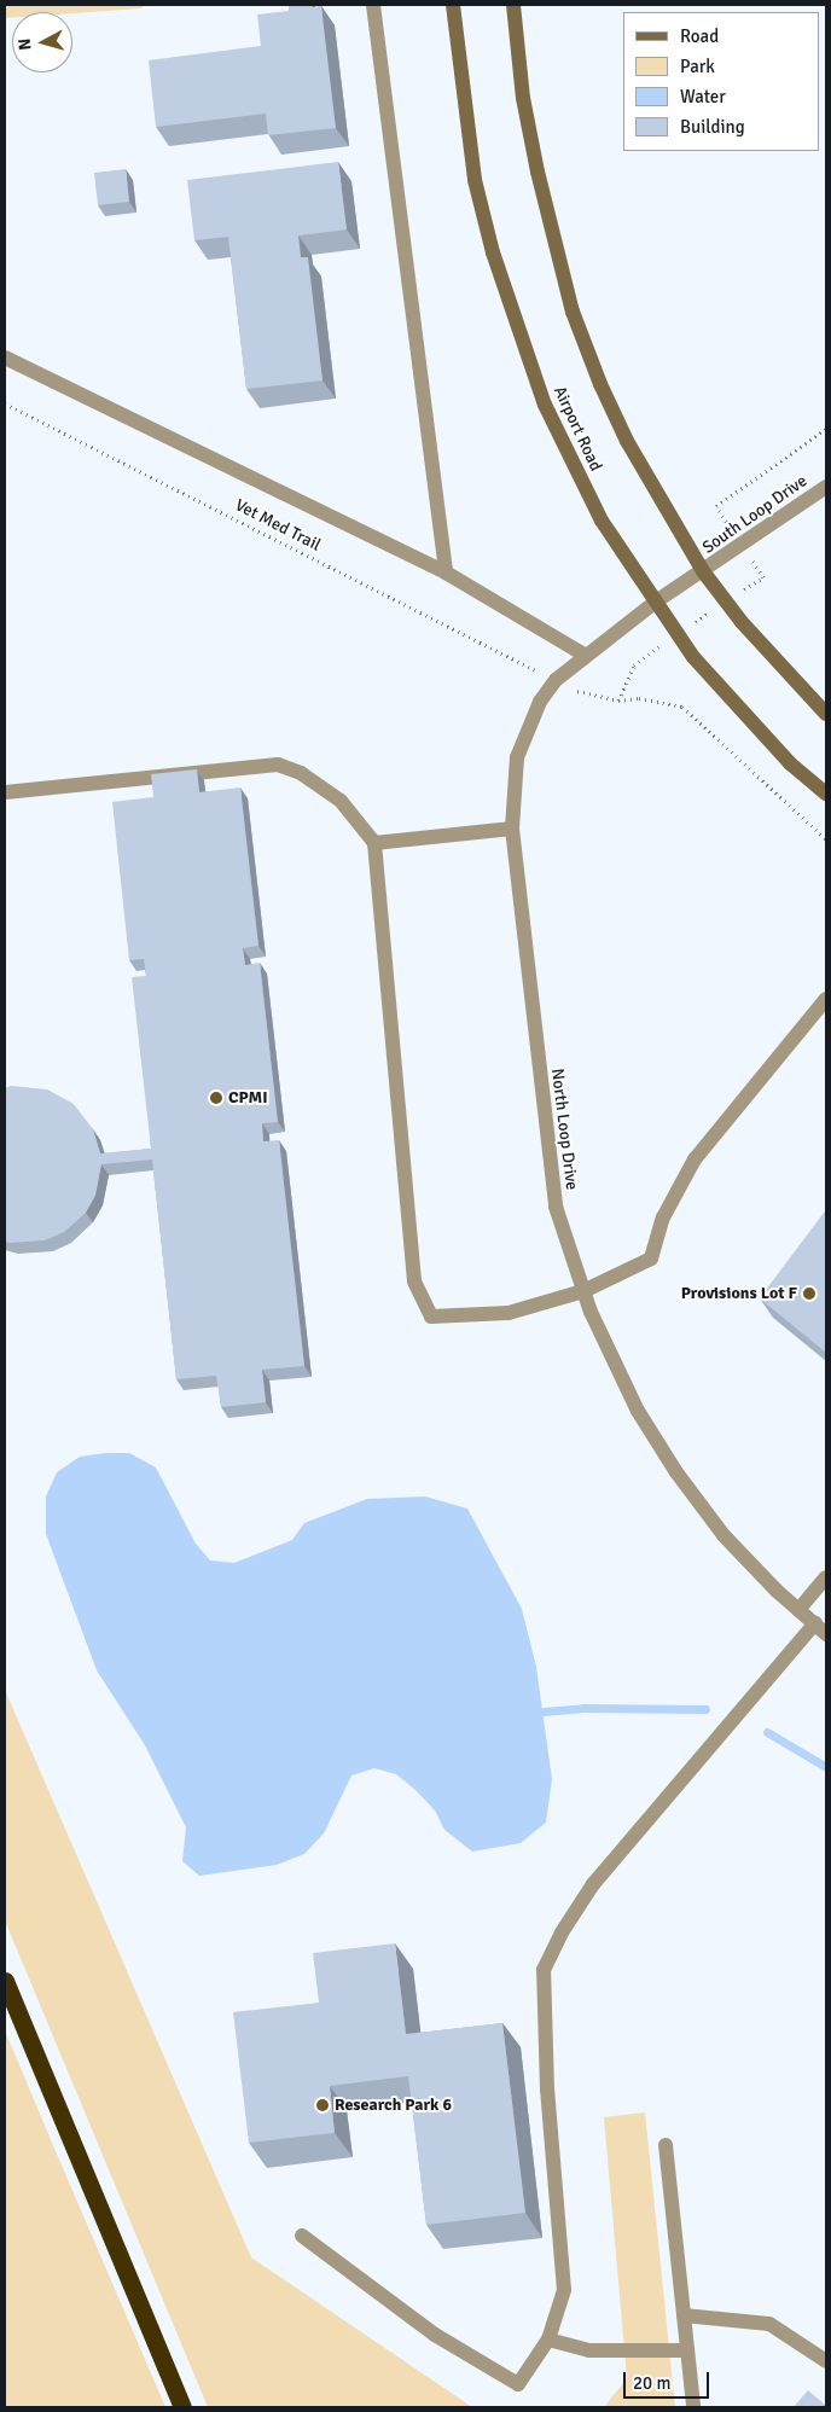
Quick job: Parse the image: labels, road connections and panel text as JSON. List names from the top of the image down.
{
  "streets": {
    "main road": ["Airport Road"],
    "street": ["South Loop Drive", "North Loop Drive"],
    "path": ["Vet Med Trail"]
  },
  "crossings": [
    ["Airport Road", "South Loop Drive"],
    ["Airport Road", "North Loop Drive"],
    ["South Loop Drive", "North Loop Drive"]
  ],
  "places": ["CPMI", "Provisions Lot F", "Research Park 6"],
  "legend": [
    "Road",
    "Park",
    "Water",
    "Building"
  ],
  "scale_bar": "20 m",
  "north": "left"
}
